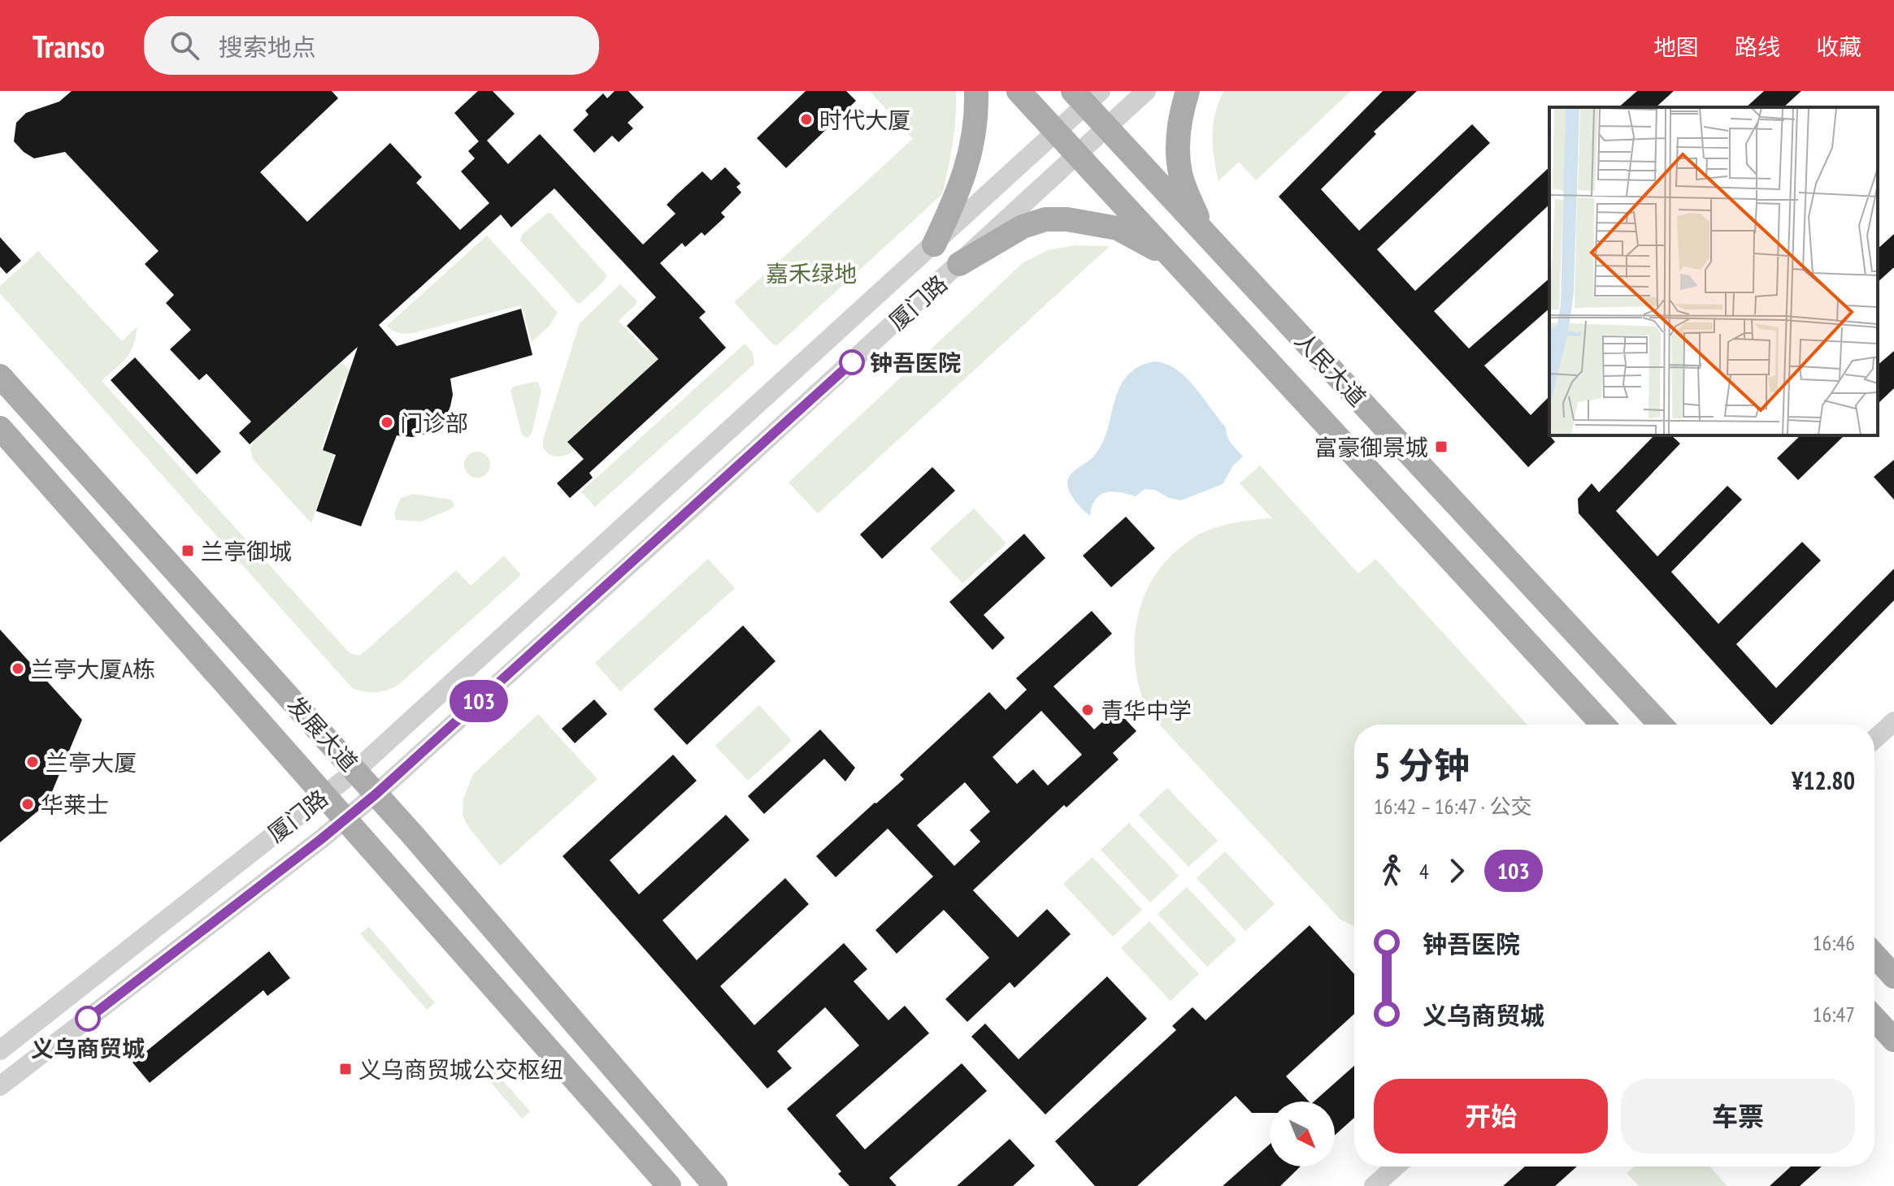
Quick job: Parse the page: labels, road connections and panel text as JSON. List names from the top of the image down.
{
  "streets": {
    "main road": ["人民大道", "发展大道"],
    "street": ["厦门路"]
  },
  "crossings": [
    ["厦门路", "人民大道"],
    ["厦门路", "发展大道"]
  ],
  "parks": ["嘉禾绿地"],
  "places": {
    "other": [
      "时代大厦",
      "钟吾医院",
      "门诊部",
      "兰亭大厦A栋",
      "青华中学",
      "兰亭大厦",
      "华莱士",
      "义乌商贸城"
    ],
    "transit": ["富豪御景城", "兰亭御城", "义乌商贸城公交枢纽"]
  },
  "lines": ["bus line 103"],
  "north": "bottom right",
  "page": {
    "header": "Transo",
    "search": "搜索地点",
    "nav": ["地图", "路线", "收藏"],
    "on_map": "103",
    "heading": ["5 分钟", "16:42 – 16:47 · 公交", "¥12.80"],
    "legs": ["4", "103"],
    "list": [
      {
        "name": "钟吾医院",
        "value": "16:46"
      },
      {
        "name": "义乌商贸城",
        "value": "16:47"
      }
    ],
    "buttons": ["开始", "车票"]
  }
}
